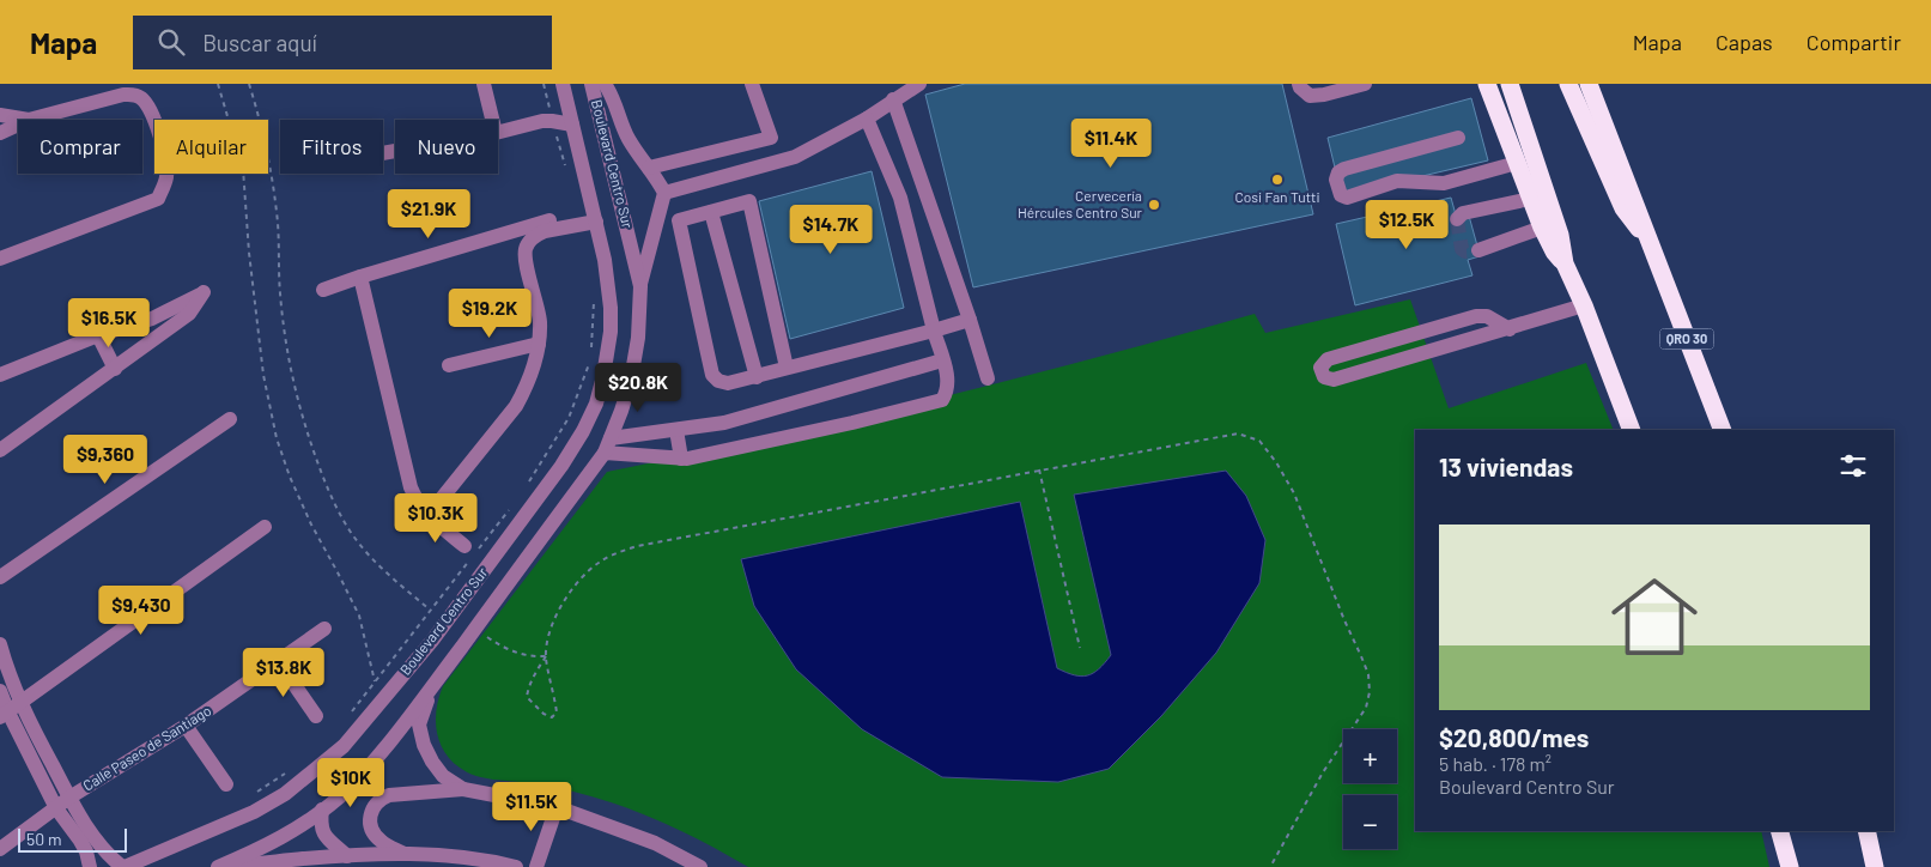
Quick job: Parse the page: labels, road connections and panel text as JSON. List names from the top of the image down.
{
  "streets": {
    "highway": ["QRO 30"],
    "street": ["Boulevard Centro Sur", "Calle Paseo de Santiago"]
  },
  "places": ["Cosi Fan Tutti", "Cervecería Hércules Centro Sur"],
  "scale_bar": "50 m",
  "page": {
    "header": "Mapa",
    "search": "Buscar aquí",
    "nav": ["Mapa", "Capas", "Compartir"],
    "price": [
      "$11.4K",
      "$21.9K",
      "$12.5K",
      "$14.7K",
      "$19.2K",
      "$16.5K",
      "$20.8K",
      "$9,360",
      "$10.3K",
      "$9,430",
      "$13.8K",
      "$10K",
      "$11.5K"
    ],
    "chip": [
      "Comprar",
      "Alquilar",
      "Filtros",
      "Nuevo"
    ],
    "heading": "13 viviendas",
    "list": [
      {
        "name": "$20,800/mes",
        "note": "5 hab. · 178 m² · Boulevard Centro Sur"
      }
    ],
    "map_buttons": ["+", "−"],
    "scale": "50 m"
  }
}
